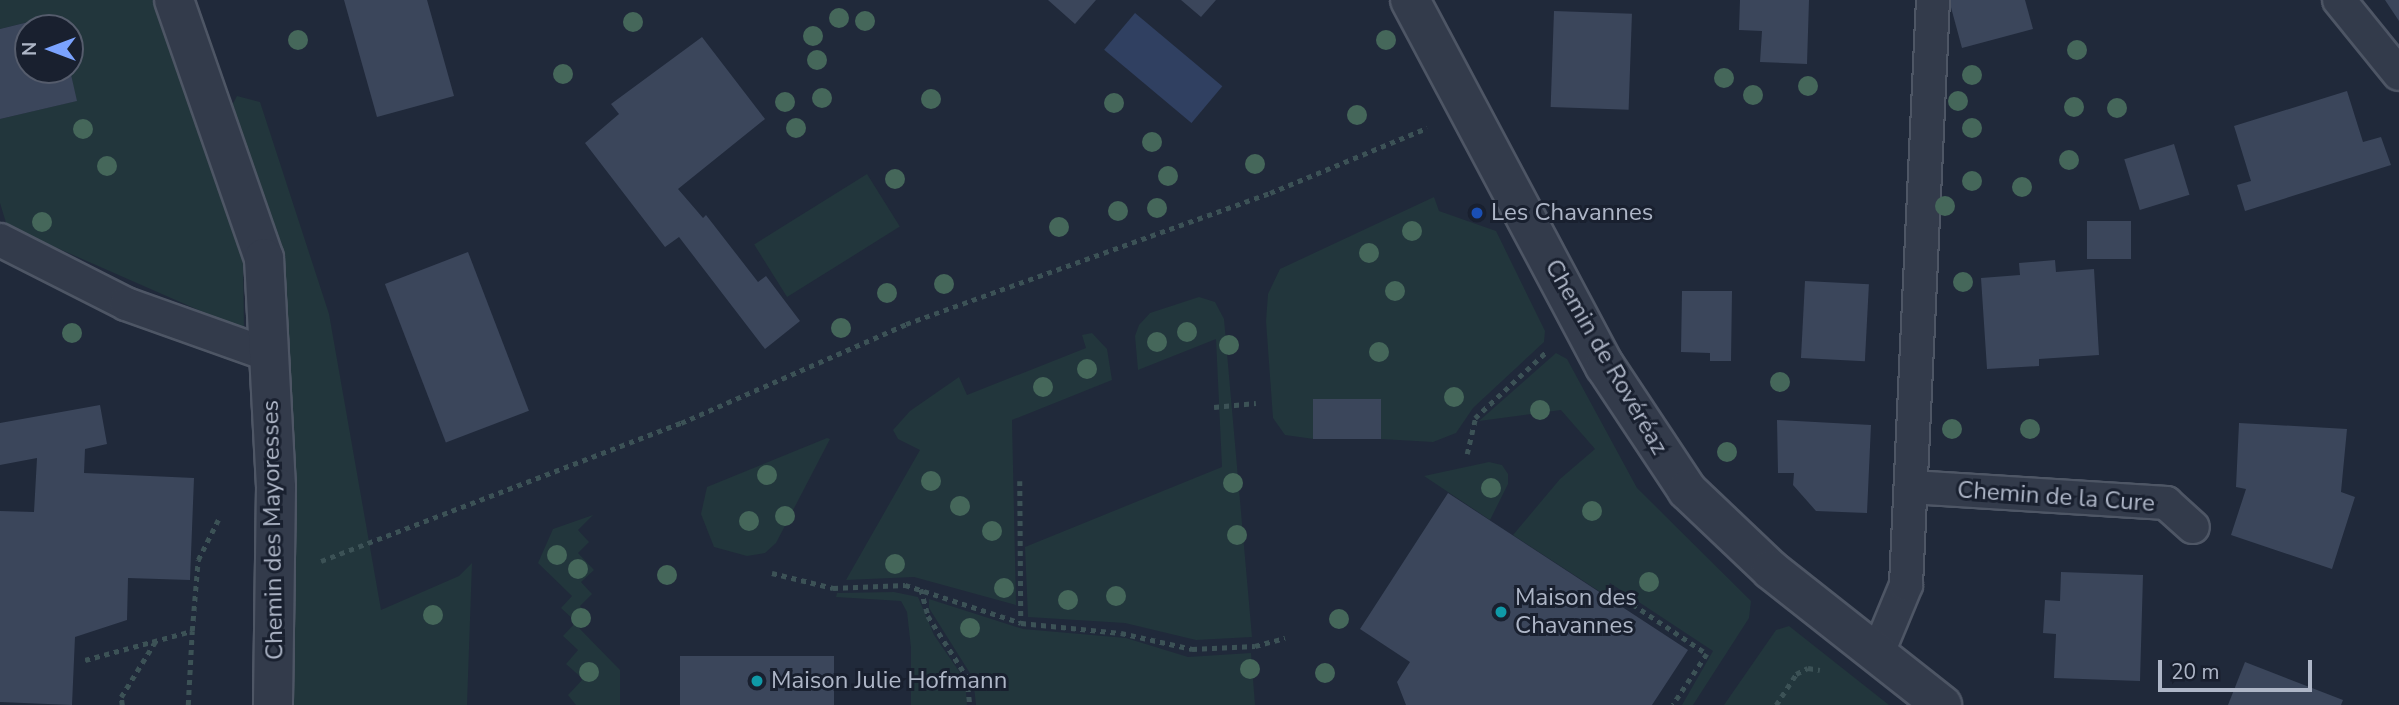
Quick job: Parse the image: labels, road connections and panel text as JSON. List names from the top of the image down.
{
  "streets": {
    "street": ["Chemin de Rovéréaz", "Chemin des Mayoresses"],
    "lane": ["Chemin de la Cure"]
  },
  "places": ["Les Chavannes", "Maison des Chavannes", "Maison Julie Hofmann"],
  "scale_bar": "20 m",
  "north": "left"
}
